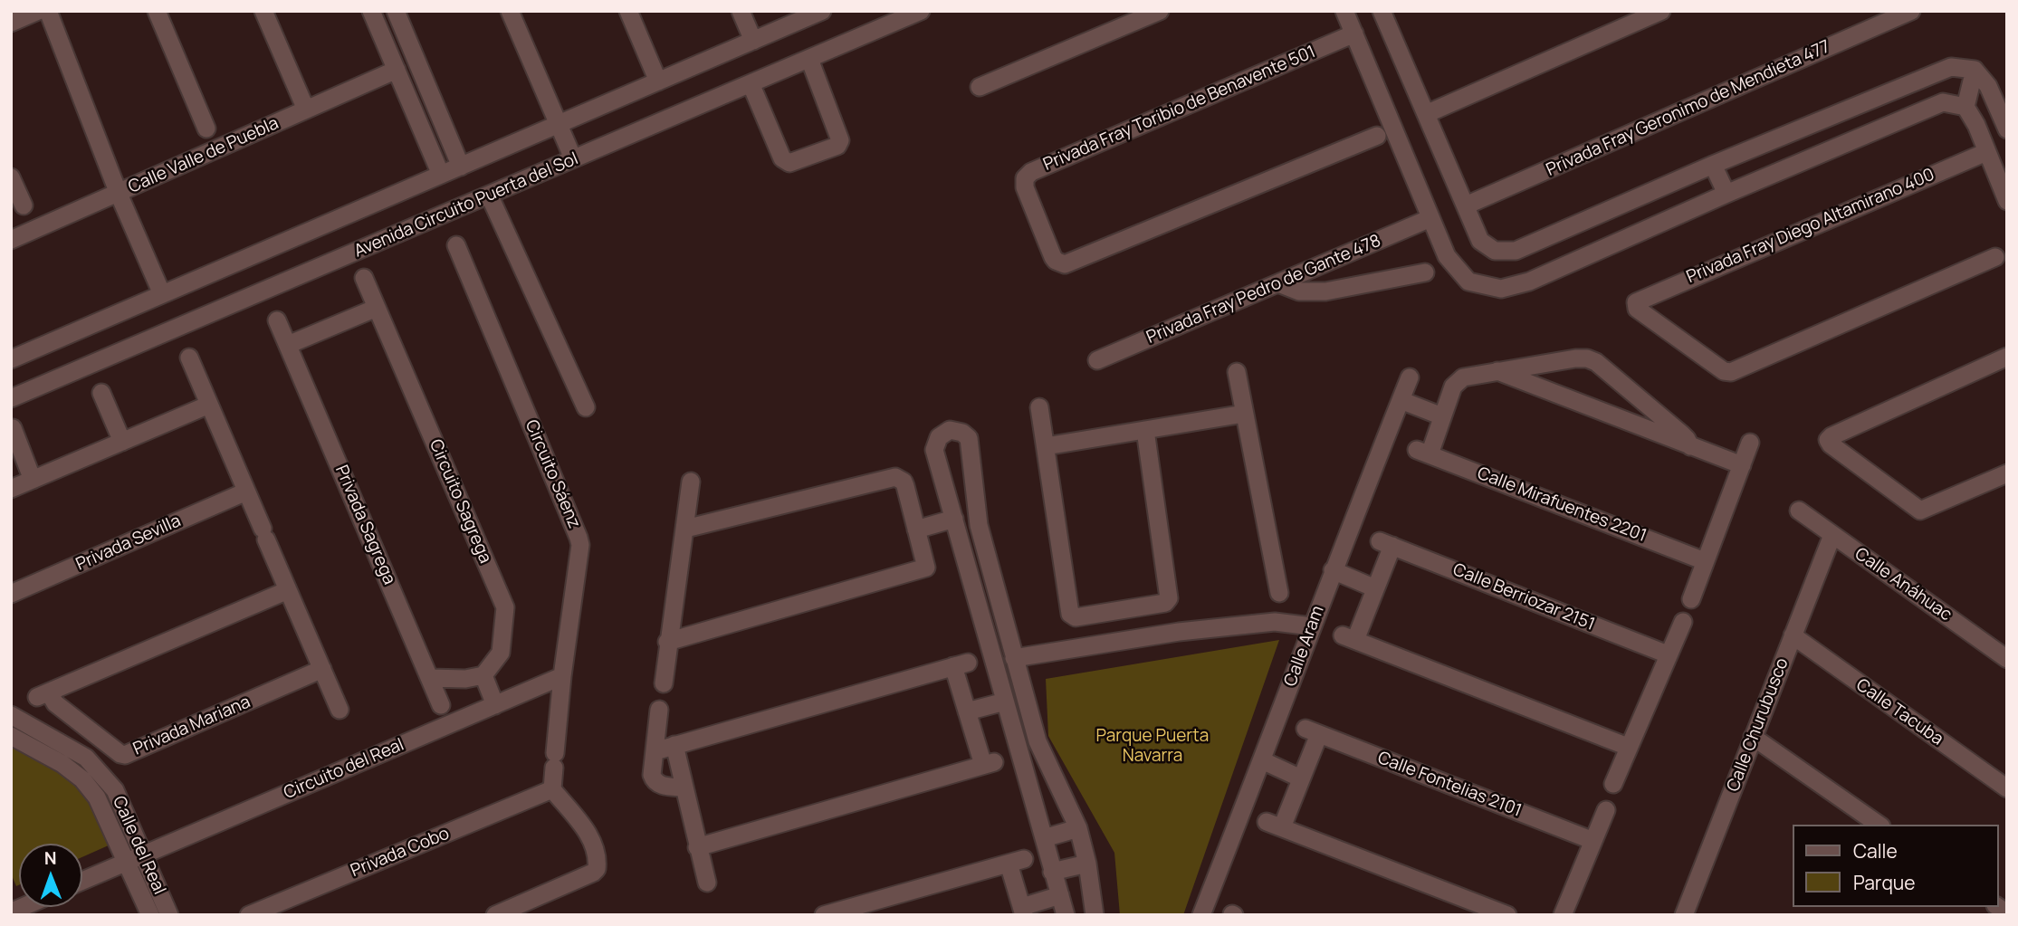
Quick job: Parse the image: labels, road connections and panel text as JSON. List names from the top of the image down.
{
  "streets": {
    "street": [
      "Privada Fray Toribio de Benavente 501",
      "Privada Fray Geronimo de Mendieta 477",
      "Calle Valle de Puebla",
      "Avenida Circuito Puerta del Sol",
      "Privada Fray Diego Altamirano 400",
      "Privada Fray Pedro de Gante 478",
      "Circuito Sáenz",
      "Circuito Sagrega",
      "Calle Mirafuentes 2201",
      "Privada Sagrega",
      "Privada Sevilla",
      "Calle Anáhuac",
      "Calle Berriozar 2151",
      "Calle Aram",
      "Calle Tacuba",
      "Calle Churubusco",
      "Privada Mariana",
      "Circuito del Real",
      "Calle Fontelias 2101",
      "Calle del Real",
      "Privada Cobo"
    ]
  },
  "crossings": [
    ["Circuito Sáenz", "Circuito del Real"],
    ["Circuito Sáenz", "Privada Cobo"],
    ["Calle Anáhuac", "Calle Churubusco"],
    ["Calle Tacuba", "Calle Churubusco"],
    ["Circuito del Real", "Calle del Real"]
  ],
  "parks": ["Parque Puerta Navarra"],
  "legend": ["Calle", "Parque"],
  "north": "top"
}
